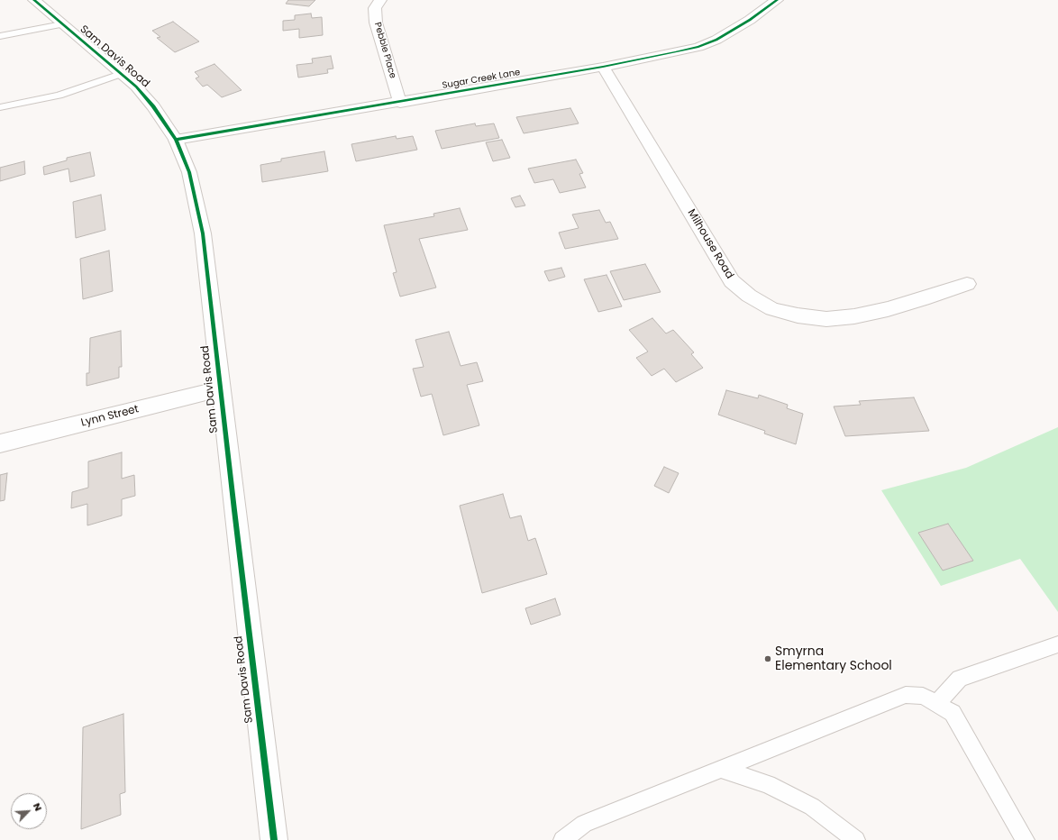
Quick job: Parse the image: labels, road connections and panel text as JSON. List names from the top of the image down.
{
  "streets": {
    "street": [
      "Pebble Place",
      "Sam Davis Road",
      "Sugar Creek Lane",
      "Milhouse Road",
      "Lynn Street"
    ]
  },
  "crossings": [
    ["Pebble Place", "Sugar Creek Lane"],
    ["Sam Davis Road", "Sugar Creek Lane"],
    ["Sam Davis Road", "Lynn Street"],
    ["Sugar Creek Lane", "Milhouse Road"]
  ],
  "places": ["Smyrna Elementary School"],
  "north": "top right"
}
